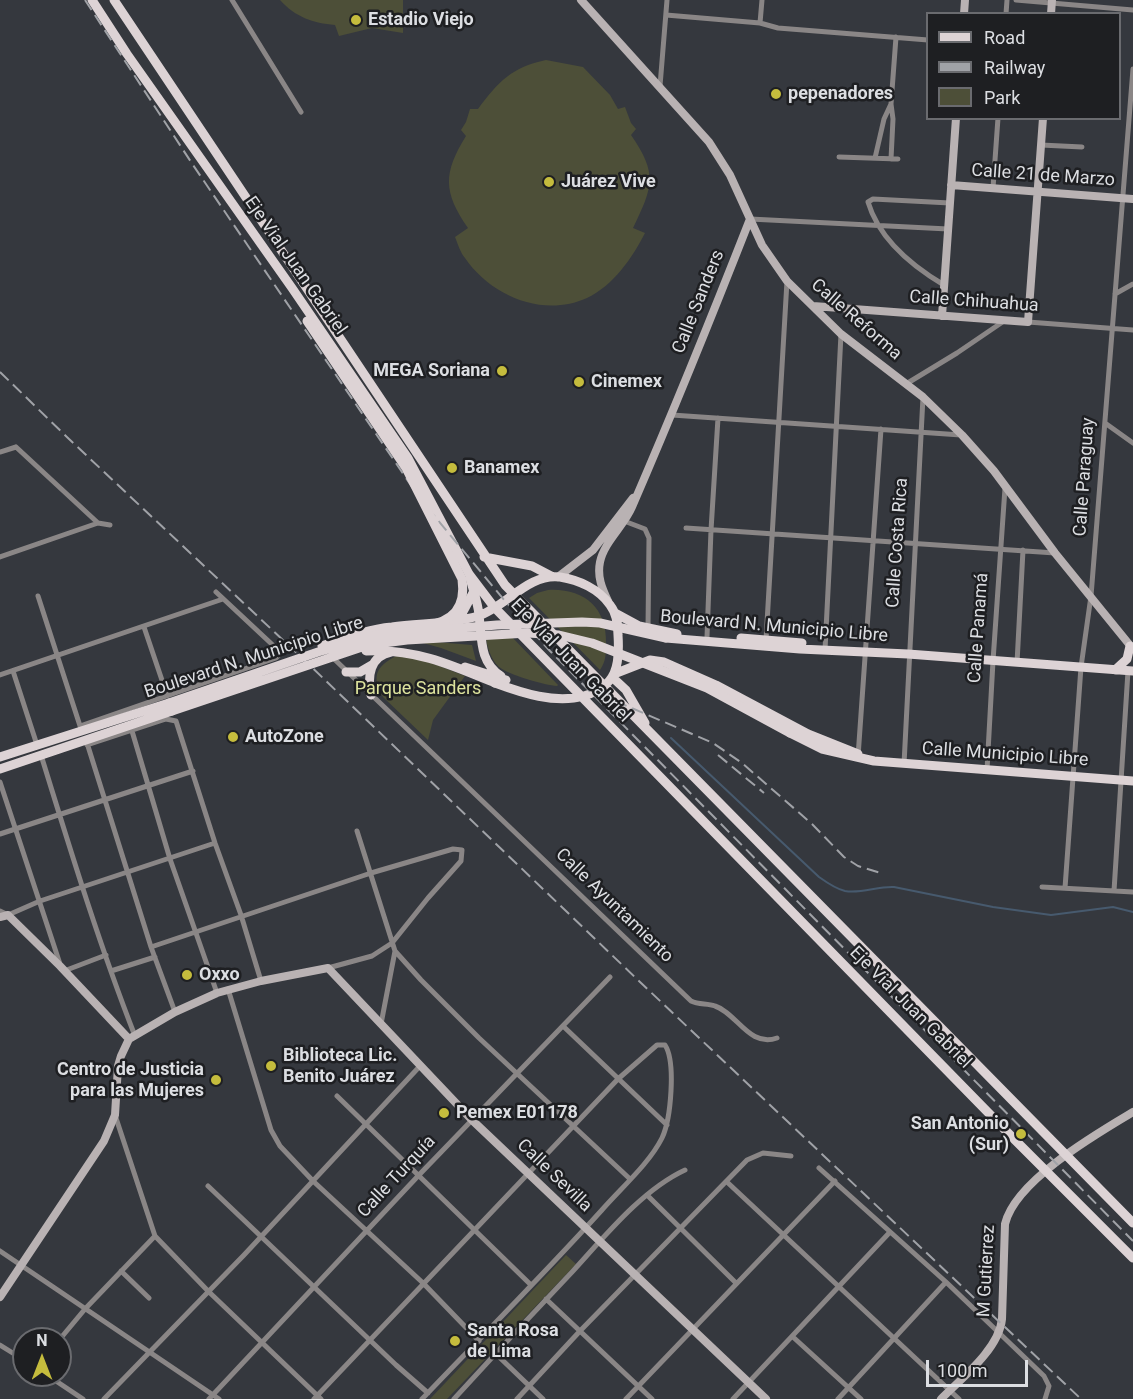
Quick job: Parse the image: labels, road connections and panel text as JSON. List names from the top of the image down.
{
  "streets": {
    "main road": [
      "Calle 21 de Marzo",
      "Eje Vial Juan Gabriel",
      "Calle Sanders",
      "Calle Chihuahua",
      "Calle Reforma",
      "Boulevard N. Municipio Libre",
      "Calle Municipio Libre",
      "Calle Sevilla",
      "M Gutierrez"
    ],
    "street": [
      "Calle Paraguay",
      "Calle Costa Rica",
      "Calle Panamá",
      "Calle Ayuntamiento",
      "Calle Turquía"
    ]
  },
  "crossings": [
    ["Calle 21 de Marzo", "Calle Paraguay"],
    ["Eje Vial Juan Gabriel", "M Gutierrez"],
    ["Calle Sanders", "Calle Reforma"],
    ["Calle Chihuahua", "Calle Reforma"],
    ["Calle Chihuahua", "Calle Paraguay"],
    ["Calle Reforma", "Calle Paraguay"],
    ["Calle Reforma", "Calle Costa Rica"],
    ["Calle Reforma", "Calle Panamá"],
    ["Calle Paraguay", "Boulevard N. Municipio Libre"],
    ["Calle Paraguay", "Calle Municipio Libre"],
    ["Calle Costa Rica", "Boulevard N. Municipio Libre"],
    ["Calle Costa Rica", "Calle Municipio Libre"],
    ["Boulevard N. Municipio Libre", "Calle Panamá"],
    ["Boulevard N. Municipio Libre", "Calle Municipio Libre"],
    ["Calle Panamá", "Calle Municipio Libre"],
    ["Calle Sevilla", "Calle Turquía"]
  ],
  "parks": ["Parque Sanders"],
  "places": [
    "Estadio Viejo",
    "pepenadores",
    "Juárez Vive",
    "MEGA Soriana",
    "Cinemex",
    "Banamex",
    "AutoZone",
    "Oxxo",
    "Biblioteca Lic. Benito Juárez",
    "Centro de Justicia para las Mujeres",
    "Pemex E01178",
    "San Antonio (Sur)",
    "Santa Rosa de Lima"
  ],
  "legend": ["Road", "Railway", "Park"],
  "scale_bar": "100 m",
  "north": "top"
}
